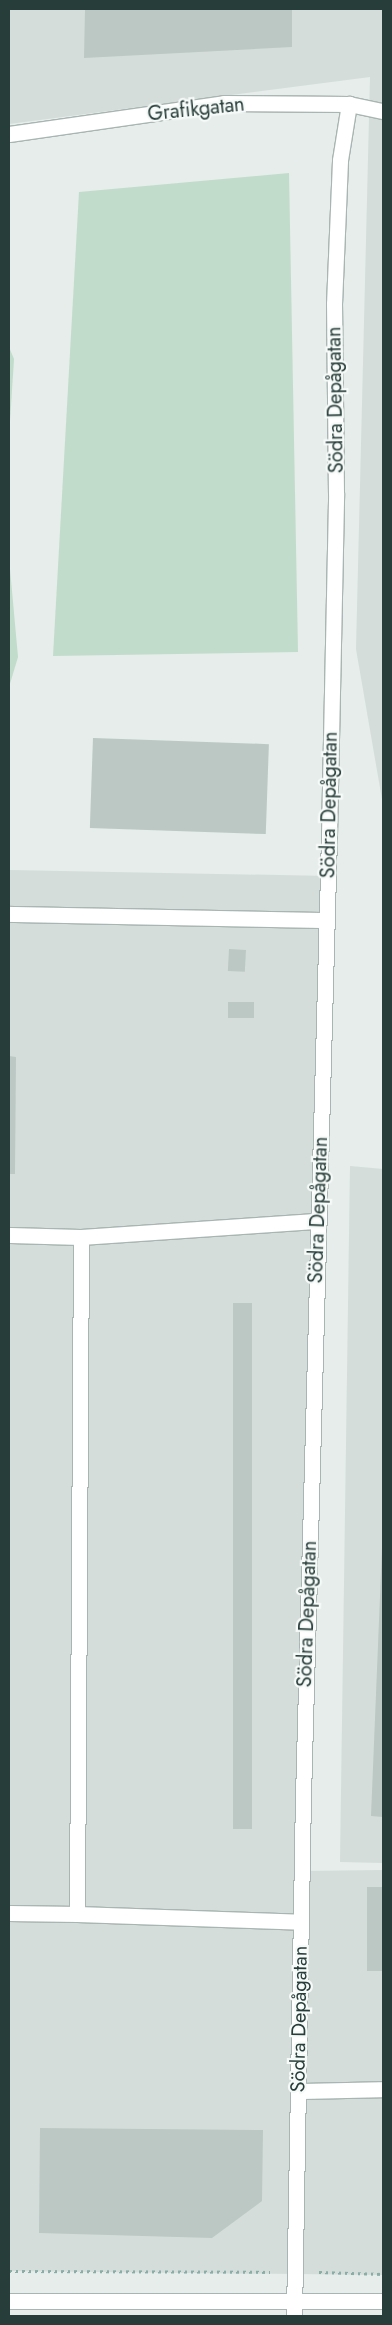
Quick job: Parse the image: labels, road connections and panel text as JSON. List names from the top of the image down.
{
  "streets": {
    "street": ["Grafikgatan", "Södra Depågatan"]
  },
  "crossings": [
    ["Grafikgatan", "Södra Depågatan"]
  ]
}
